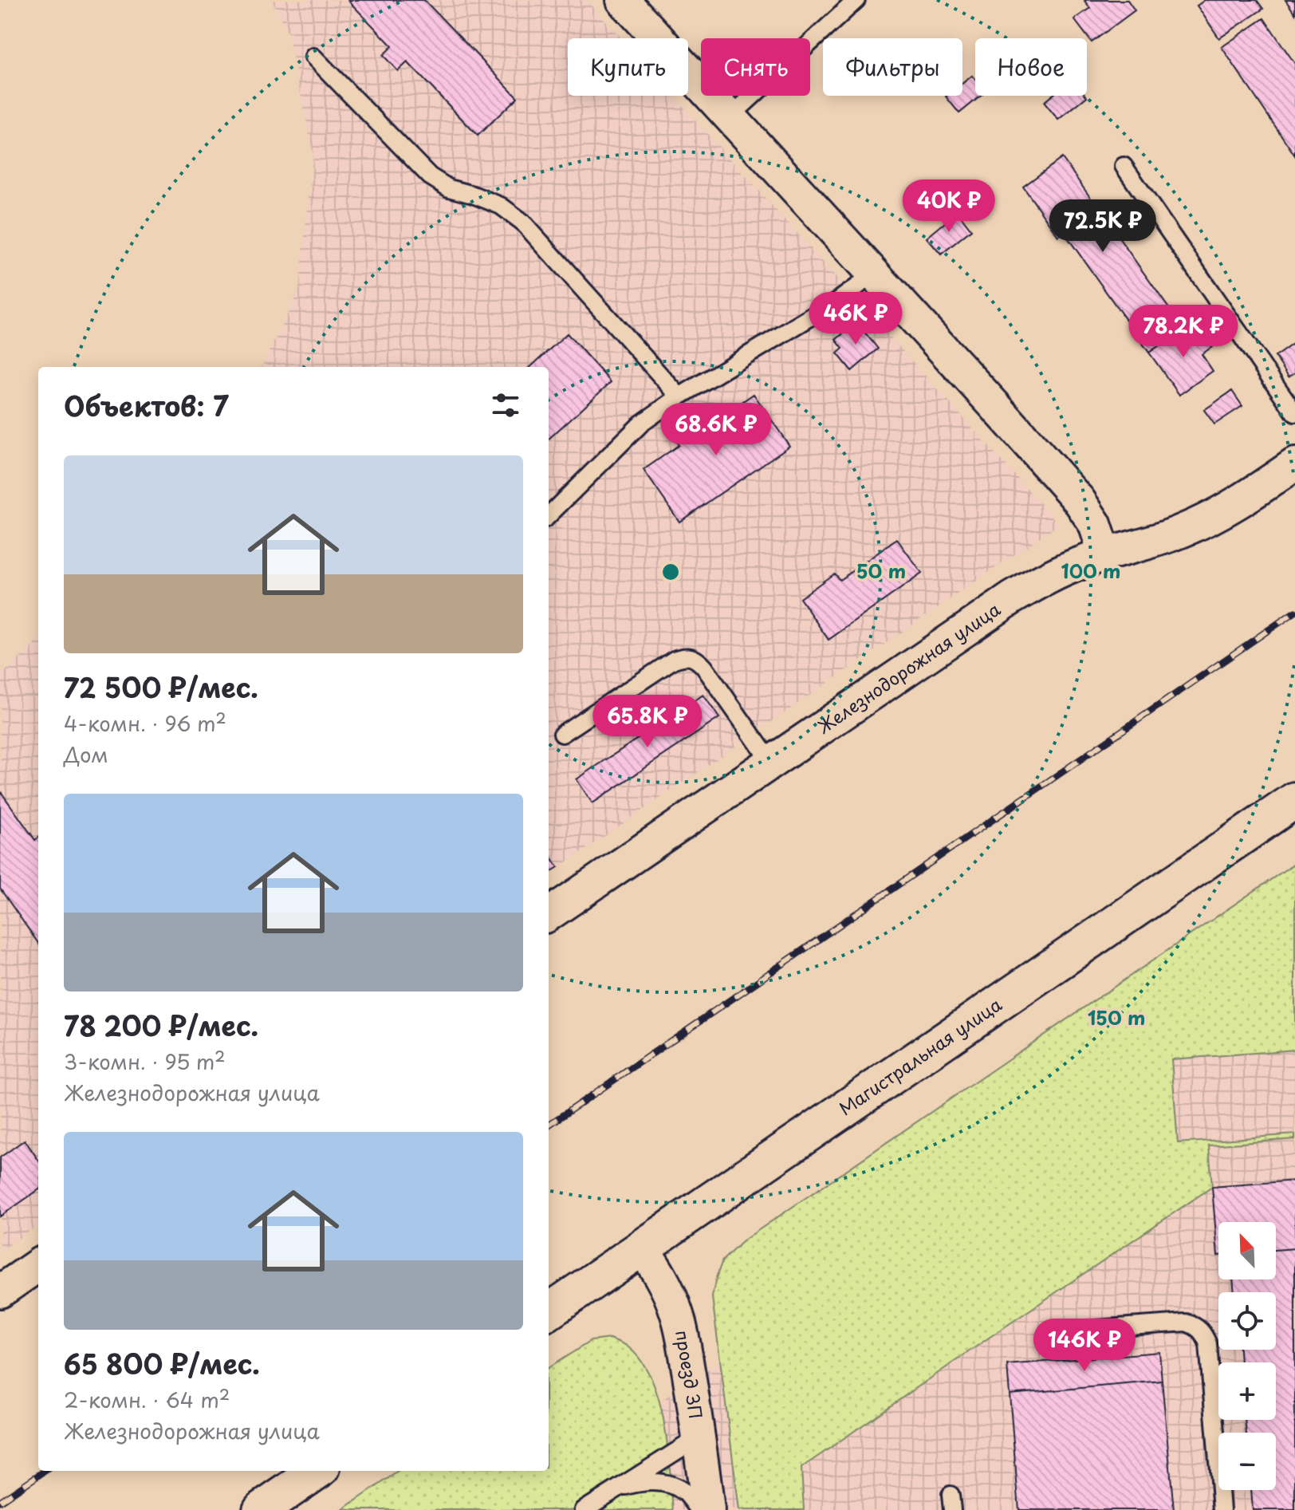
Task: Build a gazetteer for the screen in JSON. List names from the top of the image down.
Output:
{
  "streets": {
    "main road": ["Магистральная улица"],
    "street": ["Железнодорожная улица", "проезд 3П"]
  },
  "crossings": [
    ["Магистральная улица", "проезд 3П"]
  ],
  "north": "top left",
  "page": {
    "chip": [
      "Купить",
      "Снять",
      "Фильтры",
      "Новое"
    ],
    "price": [
      "40K ₽",
      "72.5K ₽",
      "46K ₽",
      "78.2K ₽",
      "68.6K ₽",
      "65.8K ₽",
      "146K ₽"
    ],
    "heading": "Объектов: 7",
    "list": [
      {
        "name": "72 500 ₽/мес.",
        "note": "4-комн. · 96 m² · Дом"
      },
      {
        "name": "78 200 ₽/мес.",
        "note": "3-комн. · 95 m² · Железнодорожная улица"
      },
      {
        "name": "65 800 ₽/мес.",
        "note": "2-комн. · 64 m² · Железнодорожная улица"
      }
    ],
    "map_buttons": ["+", "−"]
  },
  "rings": ["50 m", "100 m", "150 m"]
}
